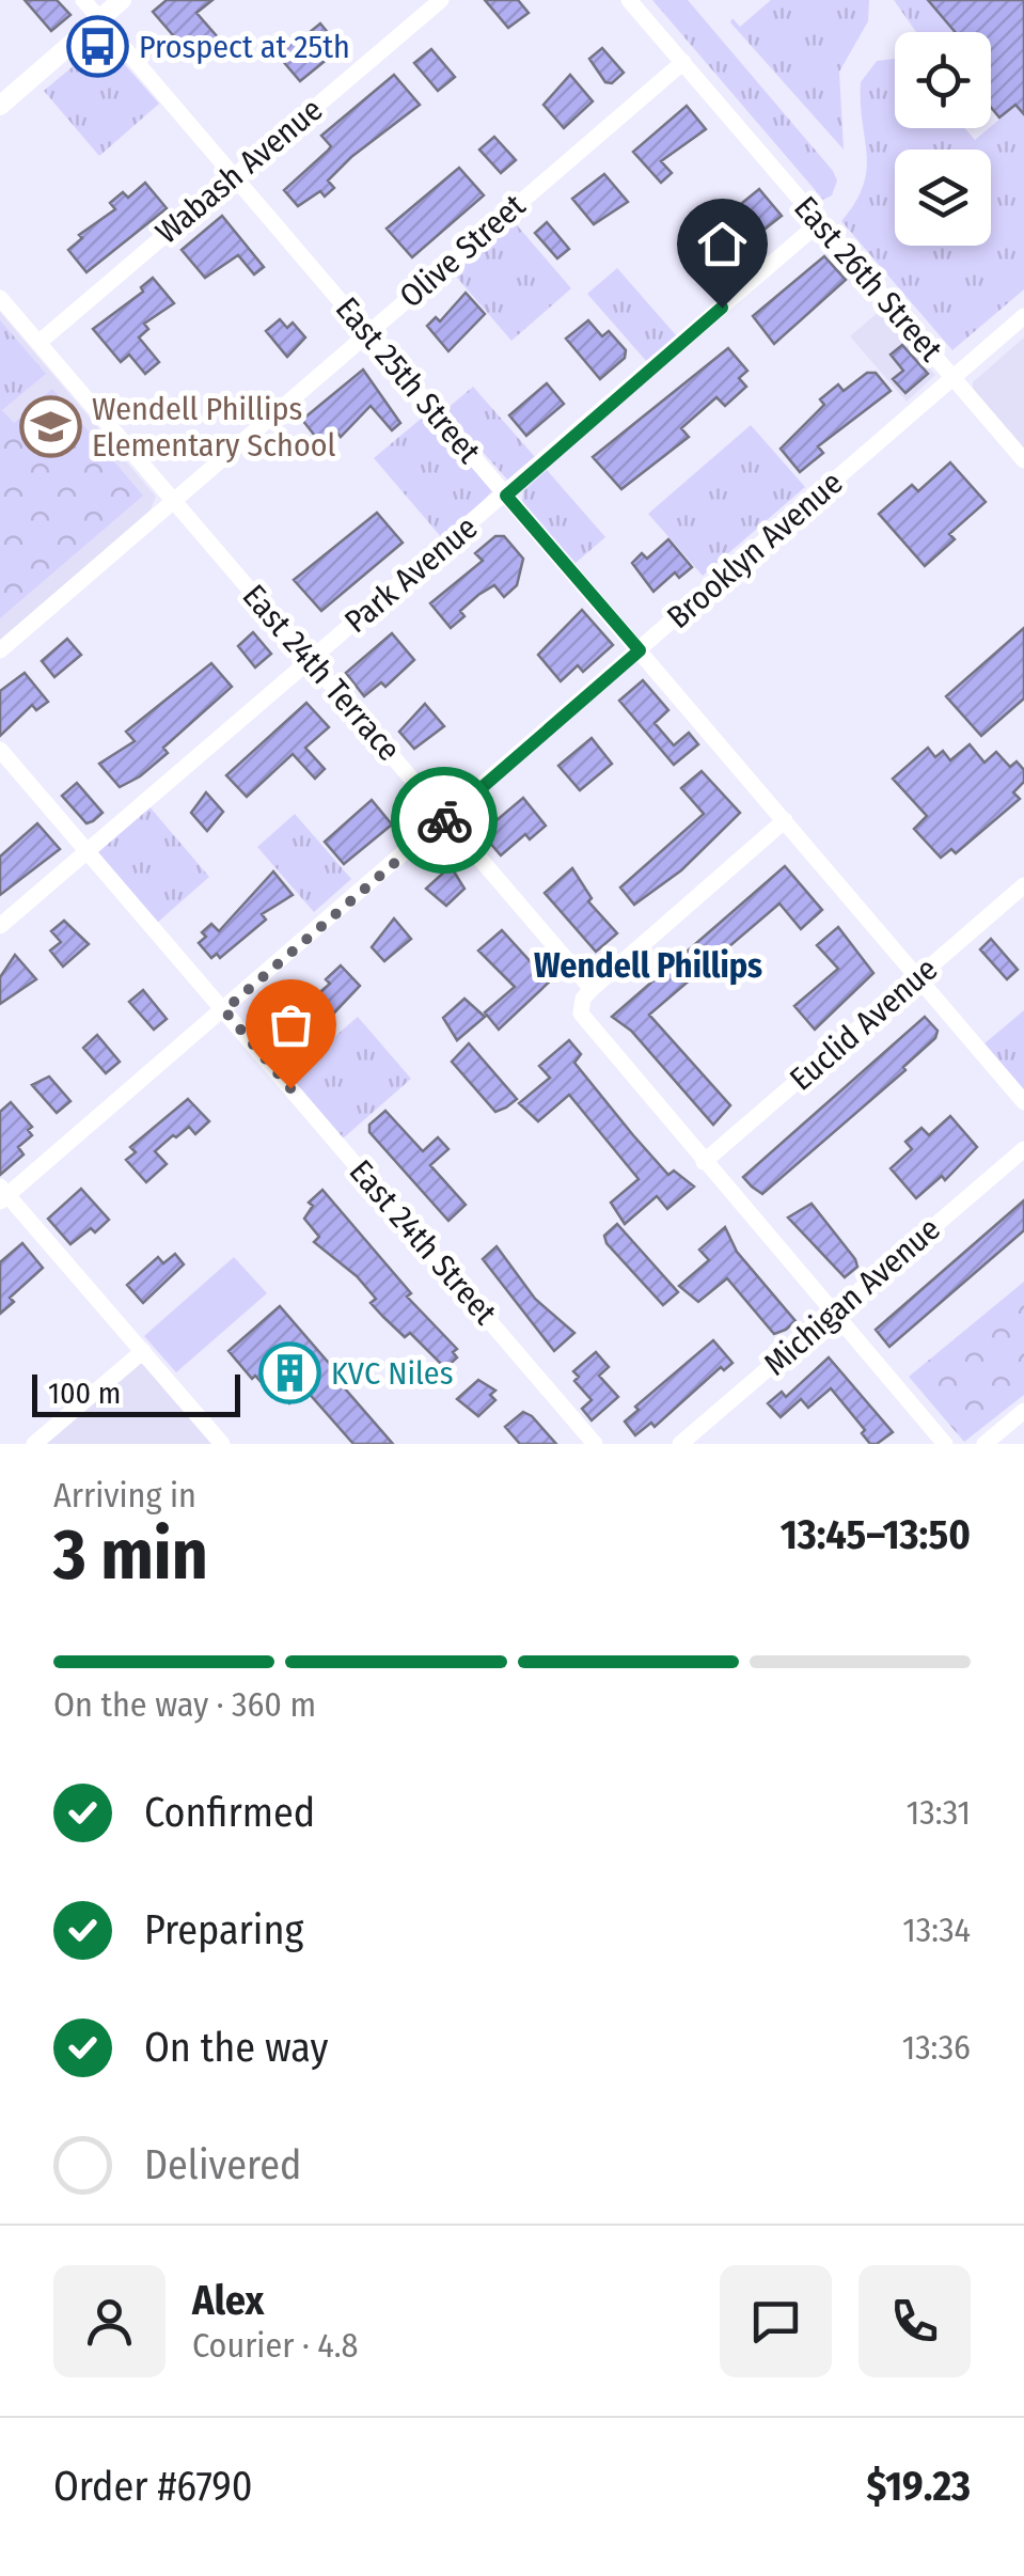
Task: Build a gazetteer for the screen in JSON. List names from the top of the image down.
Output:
{
  "streets": {
    "street": [
      "Wabash Avenue",
      "Olive Street",
      "East 26th Street",
      "East 25th Street",
      "Brooklyn Avenue",
      "Park Avenue",
      "East 24th Terrace",
      "Euclid Avenue",
      "East 24th Street",
      "Michigan Avenue"
    ]
  },
  "crossings": [
    ["Wabash Avenue", "East 25th Street"],
    ["Wabash Avenue", "East 24th Terrace"],
    ["Olive Street", "East 26th Street"],
    ["Olive Street", "East 25th Street"],
    ["Olive Street", "East 24th Terrace"],
    ["East 26th Street", "Brooklyn Avenue"],
    ["East 26th Street", "Park Avenue"],
    ["East 25th Street", "Brooklyn Avenue"],
    ["East 25th Street", "Park Avenue"],
    ["East 25th Street", "Euclid Avenue"],
    ["Brooklyn Avenue", "East 24th Terrace"],
    ["Brooklyn Avenue", "East 24th Street"],
    ["Park Avenue", "East 24th Terrace"],
    ["Park Avenue", "East 24th Street"]
  ],
  "districts": ["Wendell Phillips"],
  "places": {
    "bus stop": ["Prospect at 25th"],
    "school or university": ["Wendell Phillips Elementary School"],
    "building": ["KVC Niles"]
  },
  "scale_bar": "100 m",
  "page": {
    "scale": "100 m",
    "heading": ["3 min", "Arriving in", "13:45–13:50"],
    "panel": [
      "Alex",
      "Courier · 4.8",
      "Order #6790",
      "$19.23"
    ],
    "bar": "On the way · 360 m",
    "list": [
      ["Confirmed", "13:31"],
      ["Preparing", "13:34"],
      ["On the way", "13:36"],
      "Delivered"
    ]
  }
}
